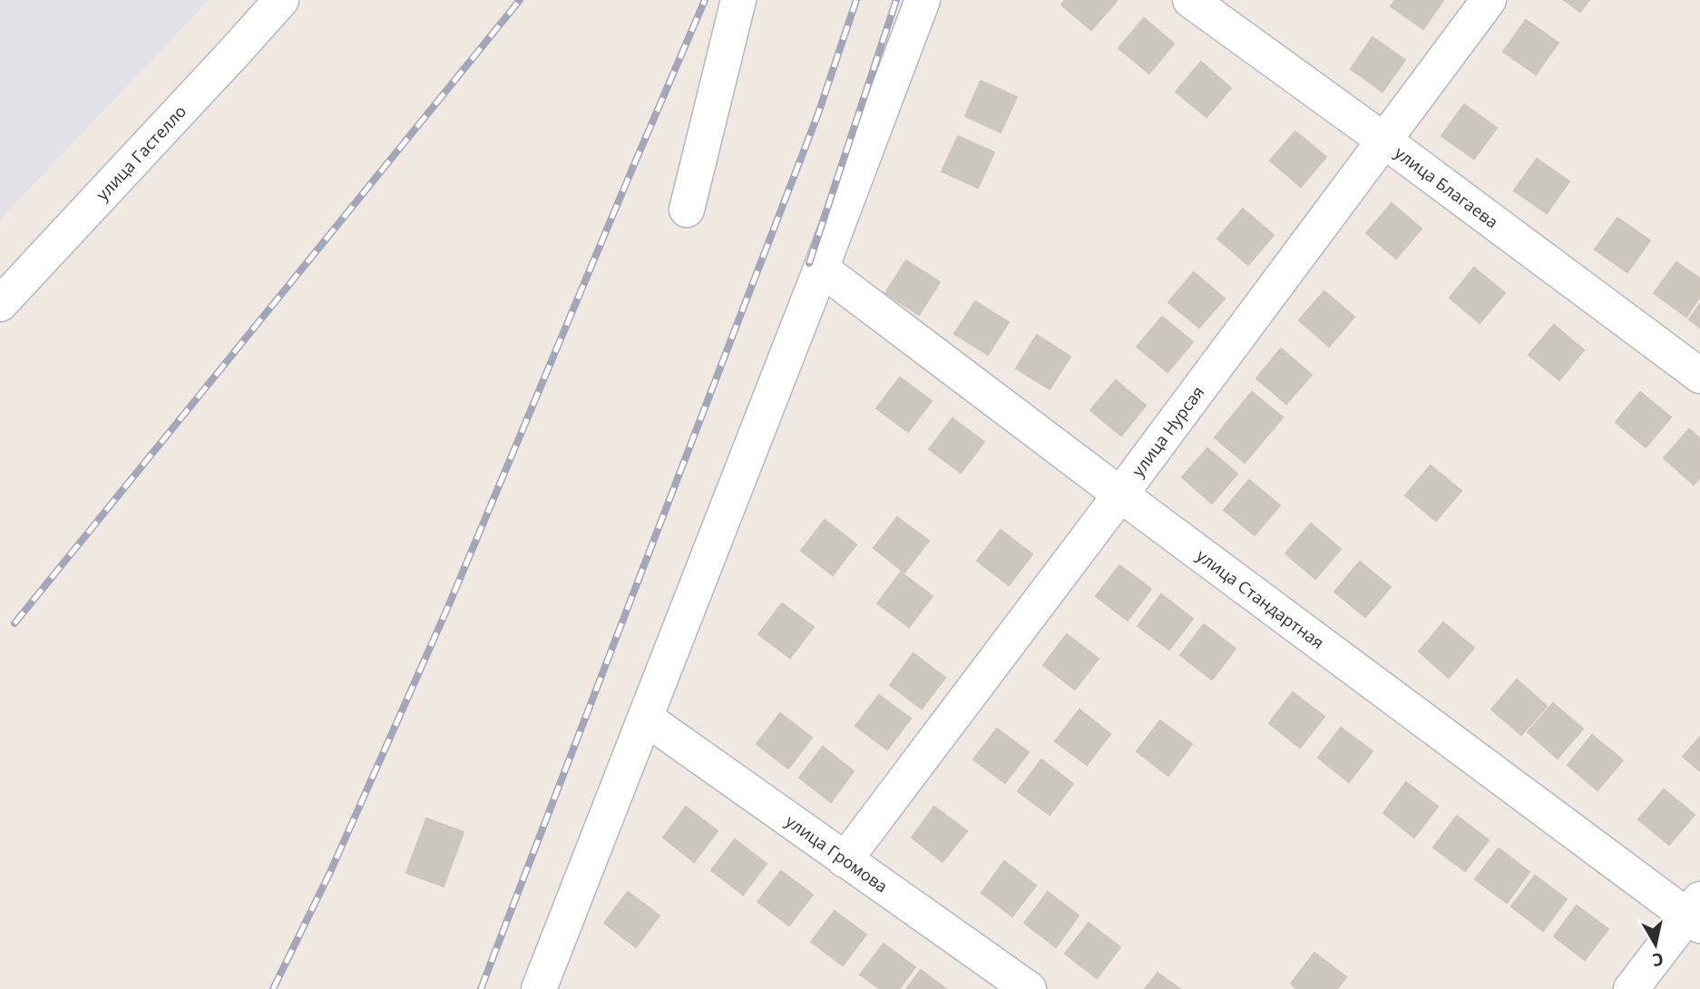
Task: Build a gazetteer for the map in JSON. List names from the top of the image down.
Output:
{
  "streets": {
    "street": [
      "улица Гастелло",
      "улица Благаева",
      "улица Нурсая",
      "улица Стандартная",
      "улица Громова"
    ]
  },
  "crossings": [
    ["улица Благаева", "улица Нурсая"],
    ["улица Нурсая", "улица Стандартная"],
    ["улица Нурсая", "улица Громова"]
  ],
  "north": "bottom"
}
